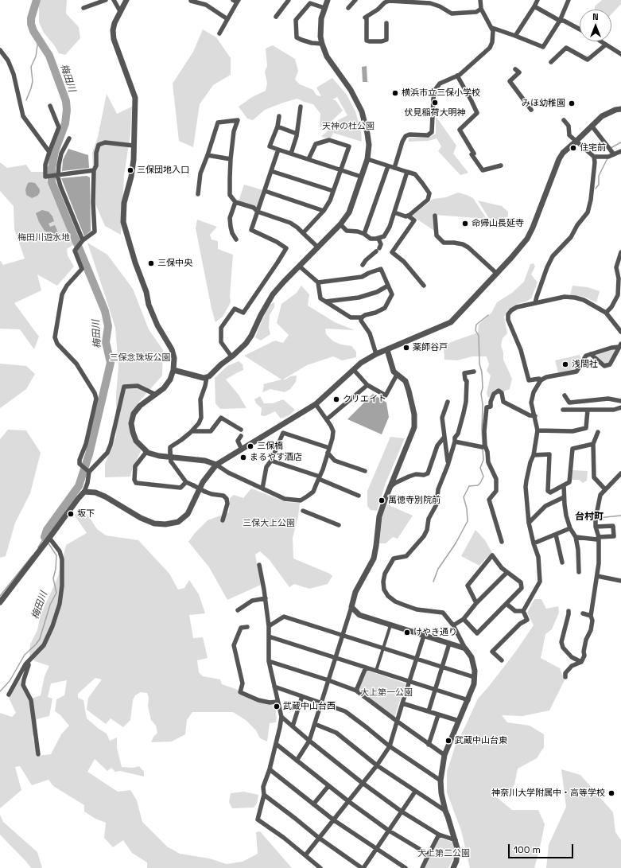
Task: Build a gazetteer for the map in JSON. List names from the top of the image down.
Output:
{
  "districts": ["台村町"],
  "water": ["梅田川"],
  "parks": [
    "天神の杜公園",
    "梅田川遊水地",
    "三保念珠坂公園",
    "三保大上公園",
    "大上第一公園",
    "大上第二公園"
  ],
  "places": [
    "横浜市立三保小学校",
    "伏見稲荷大明神",
    "みほ幼稚園",
    "住宅前",
    "三保団地入口",
    "命帰山長延寺",
    "三保中央",
    "薬師谷戸",
    "浅間社",
    "クリエイト",
    "三保橋",
    "まるやす酒店",
    "萬徳寺別院前",
    "坂下",
    "けやき通り",
    "武蔵中山台西",
    "武蔵中山台東",
    "神奈川大学附属中・高等学校"
  ],
  "scale_bar": "100 m",
  "north": "top"
}
